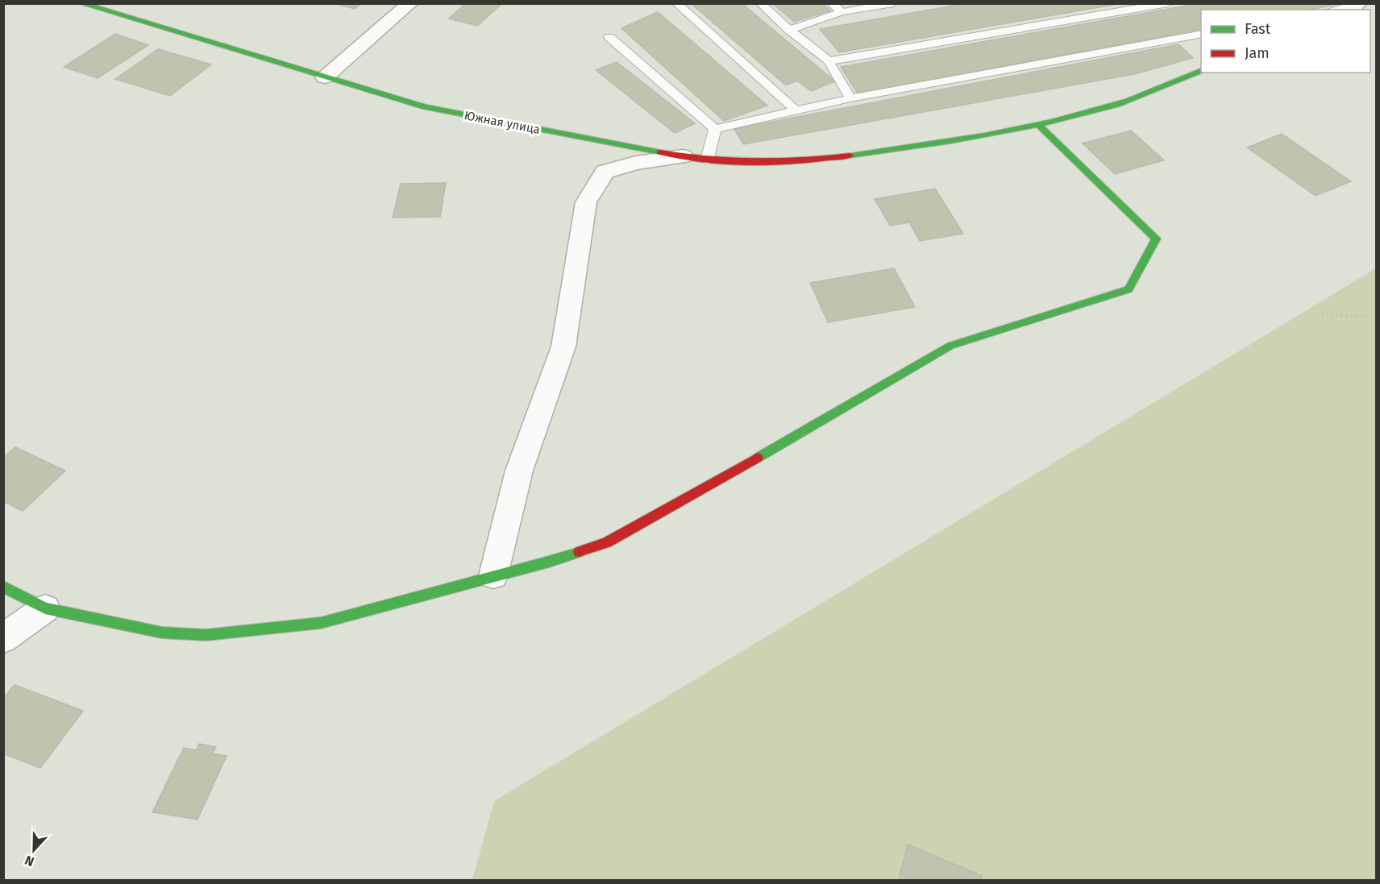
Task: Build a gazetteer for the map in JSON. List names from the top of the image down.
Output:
{
  "streets": {
    "street": ["Южная улица"]
  },
  "legend": ["Fast", "Jam"],
  "north": "bottom"
}
